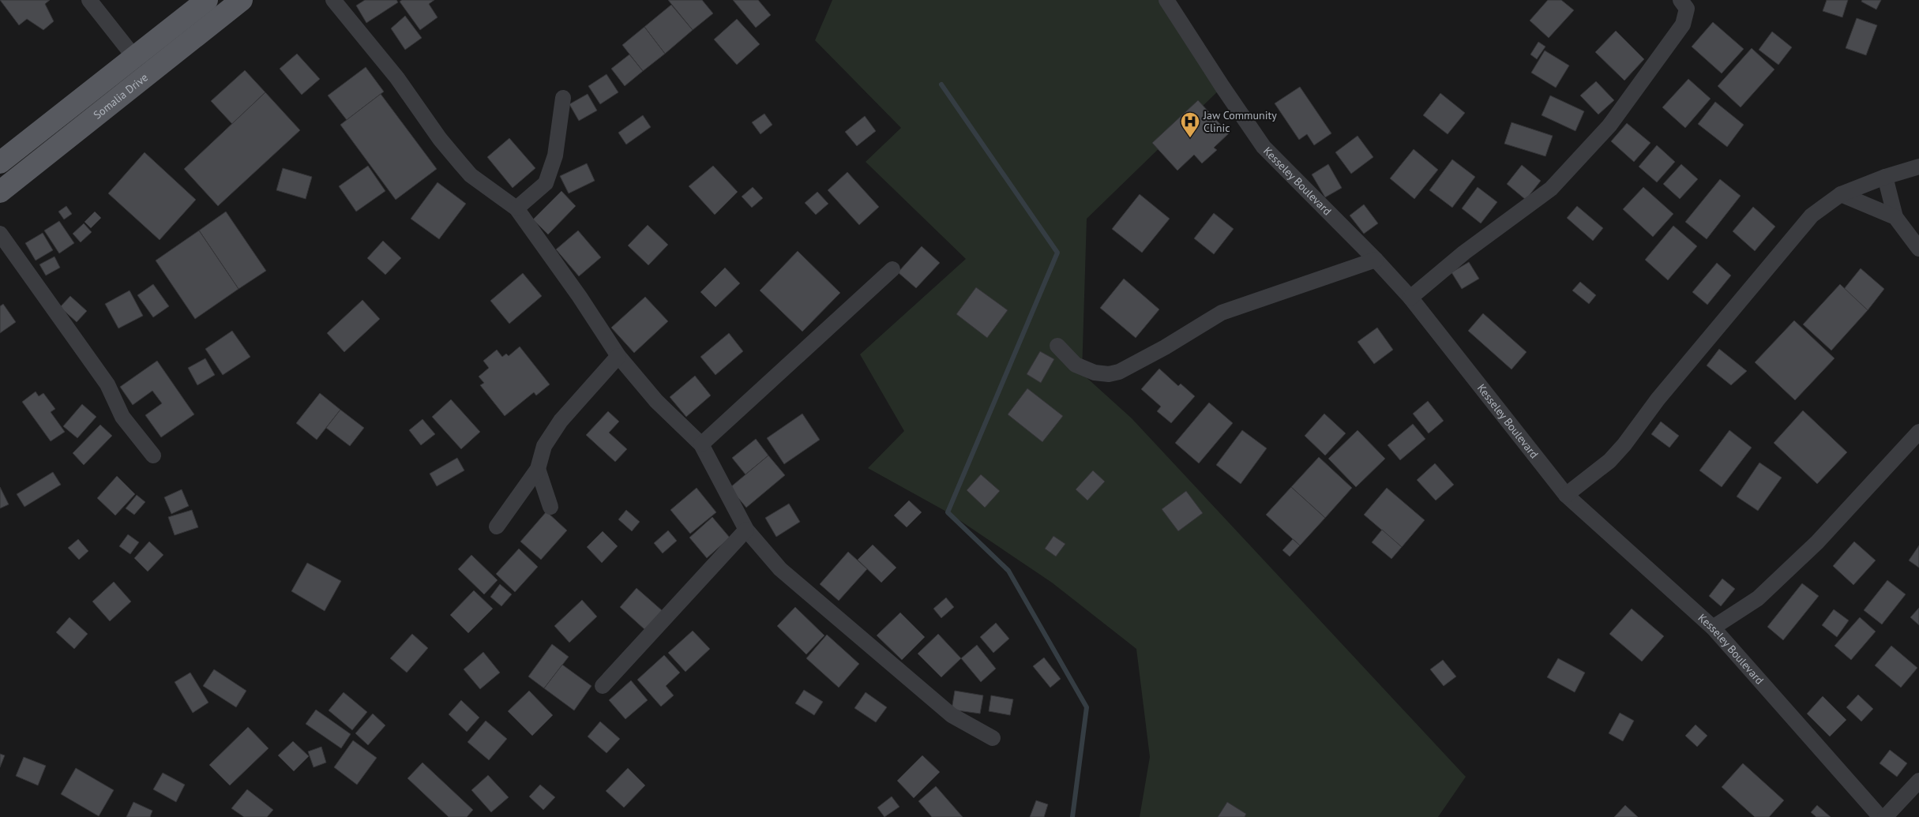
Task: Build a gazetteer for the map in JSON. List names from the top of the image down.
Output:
{
  "streets": {
    "main road": ["Somalia Drive"],
    "street": ["Kesseley Boulevard"]
  },
  "places": {
    "hospital": ["Jaw Community Clinic"]
  }
}
